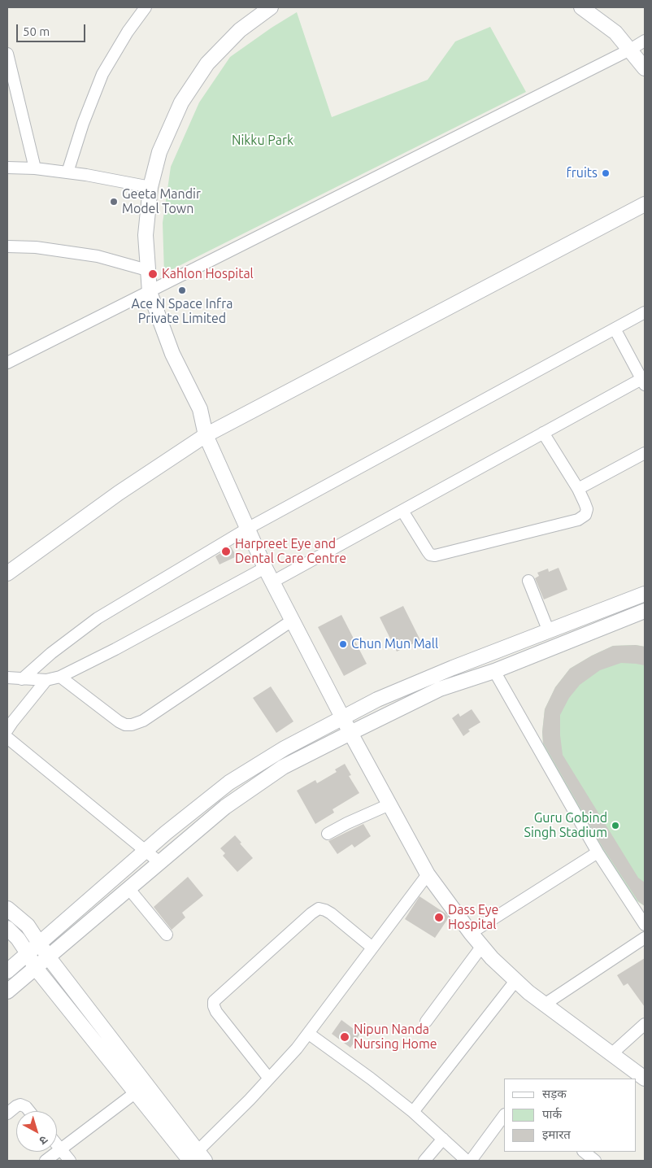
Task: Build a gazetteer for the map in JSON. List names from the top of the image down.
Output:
{
  "parks": ["Nikku Park"],
  "places": [
    "fruits",
    "Geeta Mandir Model Town",
    "Kahlon Hospital",
    "Ace N Space Infra Private Limited",
    "Harpreet Eye and Dental Care Centre",
    "Chun Mun Mall",
    "Guru Gobind Singh Stadium",
    "Dass Eye Hospital",
    "Nipun Nanda Nursing Home"
  ],
  "legend": ["सड़क", "पार्क", "इमारत"],
  "scale_bar": "50 m",
  "north": "bottom right"
}
